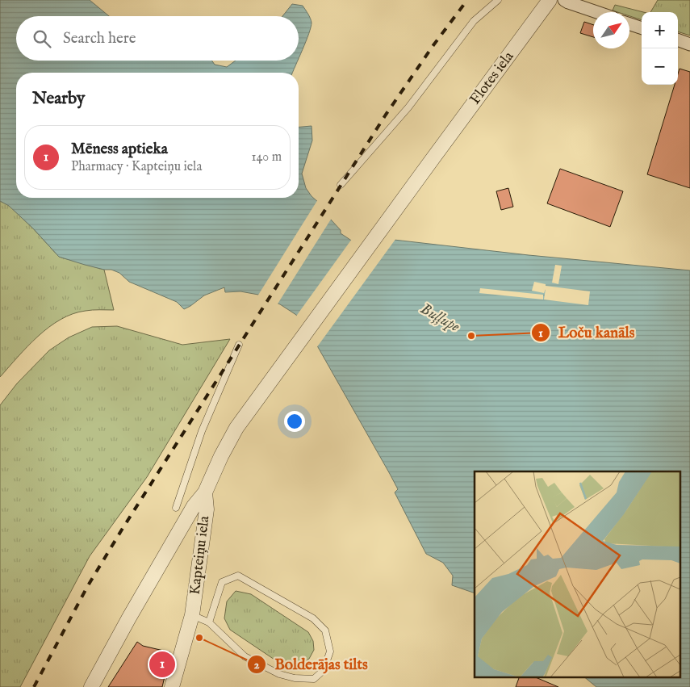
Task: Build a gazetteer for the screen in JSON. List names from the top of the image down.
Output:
{
  "streets": {
    "street": ["Flotes iela", "Kapteiņu iela"]
  },
  "crossings": [
    ["Flotes iela", "Kapteiņu iela"]
  ],
  "water": ["Buļļupe"],
  "places": ["Loču kanāls", "Bolderājas tilts"],
  "north": "top right",
  "page": {
    "map_buttons": ["+", "−"],
    "search": "Search here",
    "heading": "Nearby",
    "list": [
      {
        "mark": "1",
        "name": "Mēness aptieka",
        "note": "Pharmacy · Kapteiņu iela",
        "value": "140 m"
      }
    ],
    "pins": "1"
  }
}
